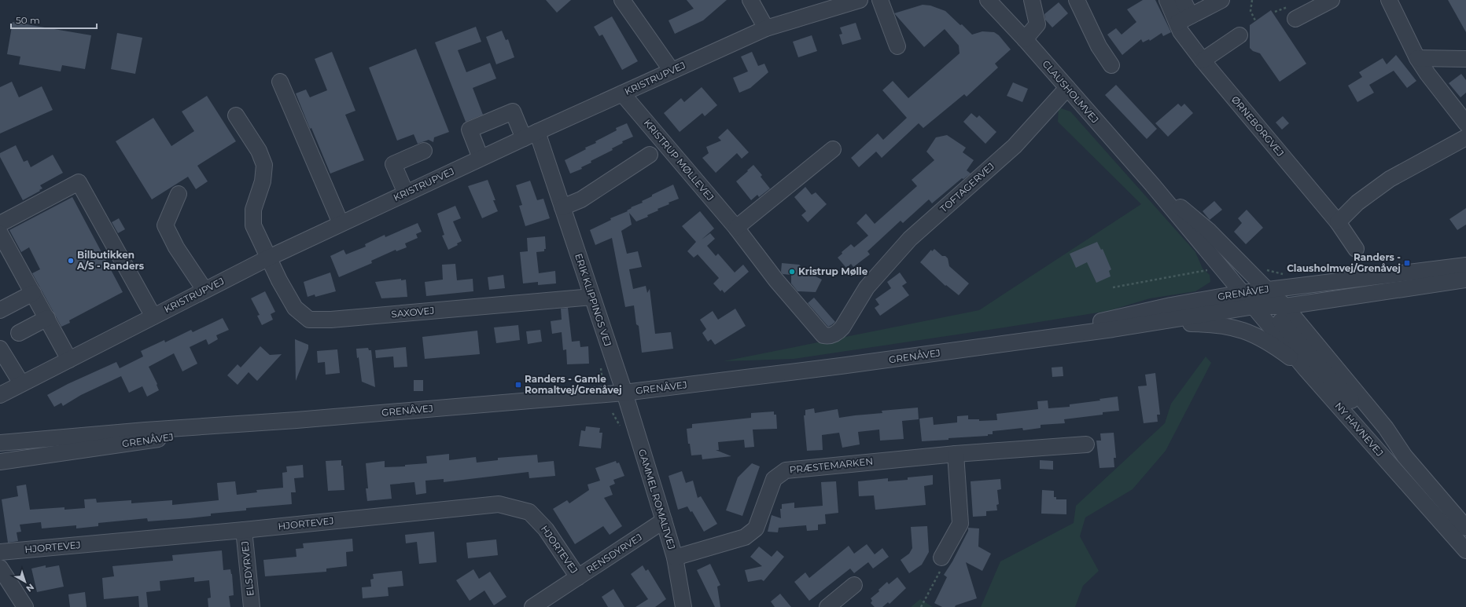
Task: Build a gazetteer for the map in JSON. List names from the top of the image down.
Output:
{
  "streets": {
    "street": [
      "KRISTRUPVEJ",
      "CLAUSHOLMVEJ",
      "ØRNEBORGVEJ",
      "KRISTRUP MØLLEVEJ",
      "TOFTAGERVEJ",
      "GRENÅVEJ",
      "ERIK KLIPPINGS VEJ",
      "SAXOVEJ",
      "NY HAVNEVEJ",
      "PRÆSTEMARKEN",
      "GAMMEL ROMALTVEJ",
      "HJORTEVEJ",
      "RENSDYRVEJ",
      "ELSDYRVEJ"
    ]
  },
  "crossings": [
    ["KRISTRUPVEJ", "KRISTRUP MØLLEVEJ"],
    ["KRISTRUPVEJ", "ERIK KLIPPINGS VEJ"],
    ["KRISTRUPVEJ", "SAXOVEJ"],
    ["CLAUSHOLMVEJ", "TOFTAGERVEJ"],
    ["CLAUSHOLMVEJ", "GRENÅVEJ"],
    ["CLAUSHOLMVEJ", "NY HAVNEVEJ"],
    ["KRISTRUP MØLLEVEJ", "TOFTAGERVEJ"],
    ["GRENÅVEJ", "ERIK KLIPPINGS VEJ"],
    ["GRENÅVEJ", "NY HAVNEVEJ"],
    ["GRENÅVEJ", "GAMMEL ROMALTVEJ"],
    ["ERIK KLIPPINGS VEJ", "SAXOVEJ"],
    ["ERIK KLIPPINGS VEJ", "GAMMEL ROMALTVEJ"],
    ["PRÆSTEMARKEN", "GAMMEL ROMALTVEJ"],
    ["GAMMEL ROMALTVEJ", "RENSDYRVEJ"],
    ["HJORTEVEJ", "RENSDYRVEJ"],
    ["HJORTEVEJ", "ELSDYRVEJ"]
  ],
  "places": {
    "other": ["Bilbutikken A/S - Randers", "Kristrup Mølle"],
    "transit": ["Randers - Clausholmvej/Grenåvej", "Randers - Gamle Romaltvej/Grenåvej"]
  },
  "scale_bar": "50 m",
  "north": "bottom right"
}
